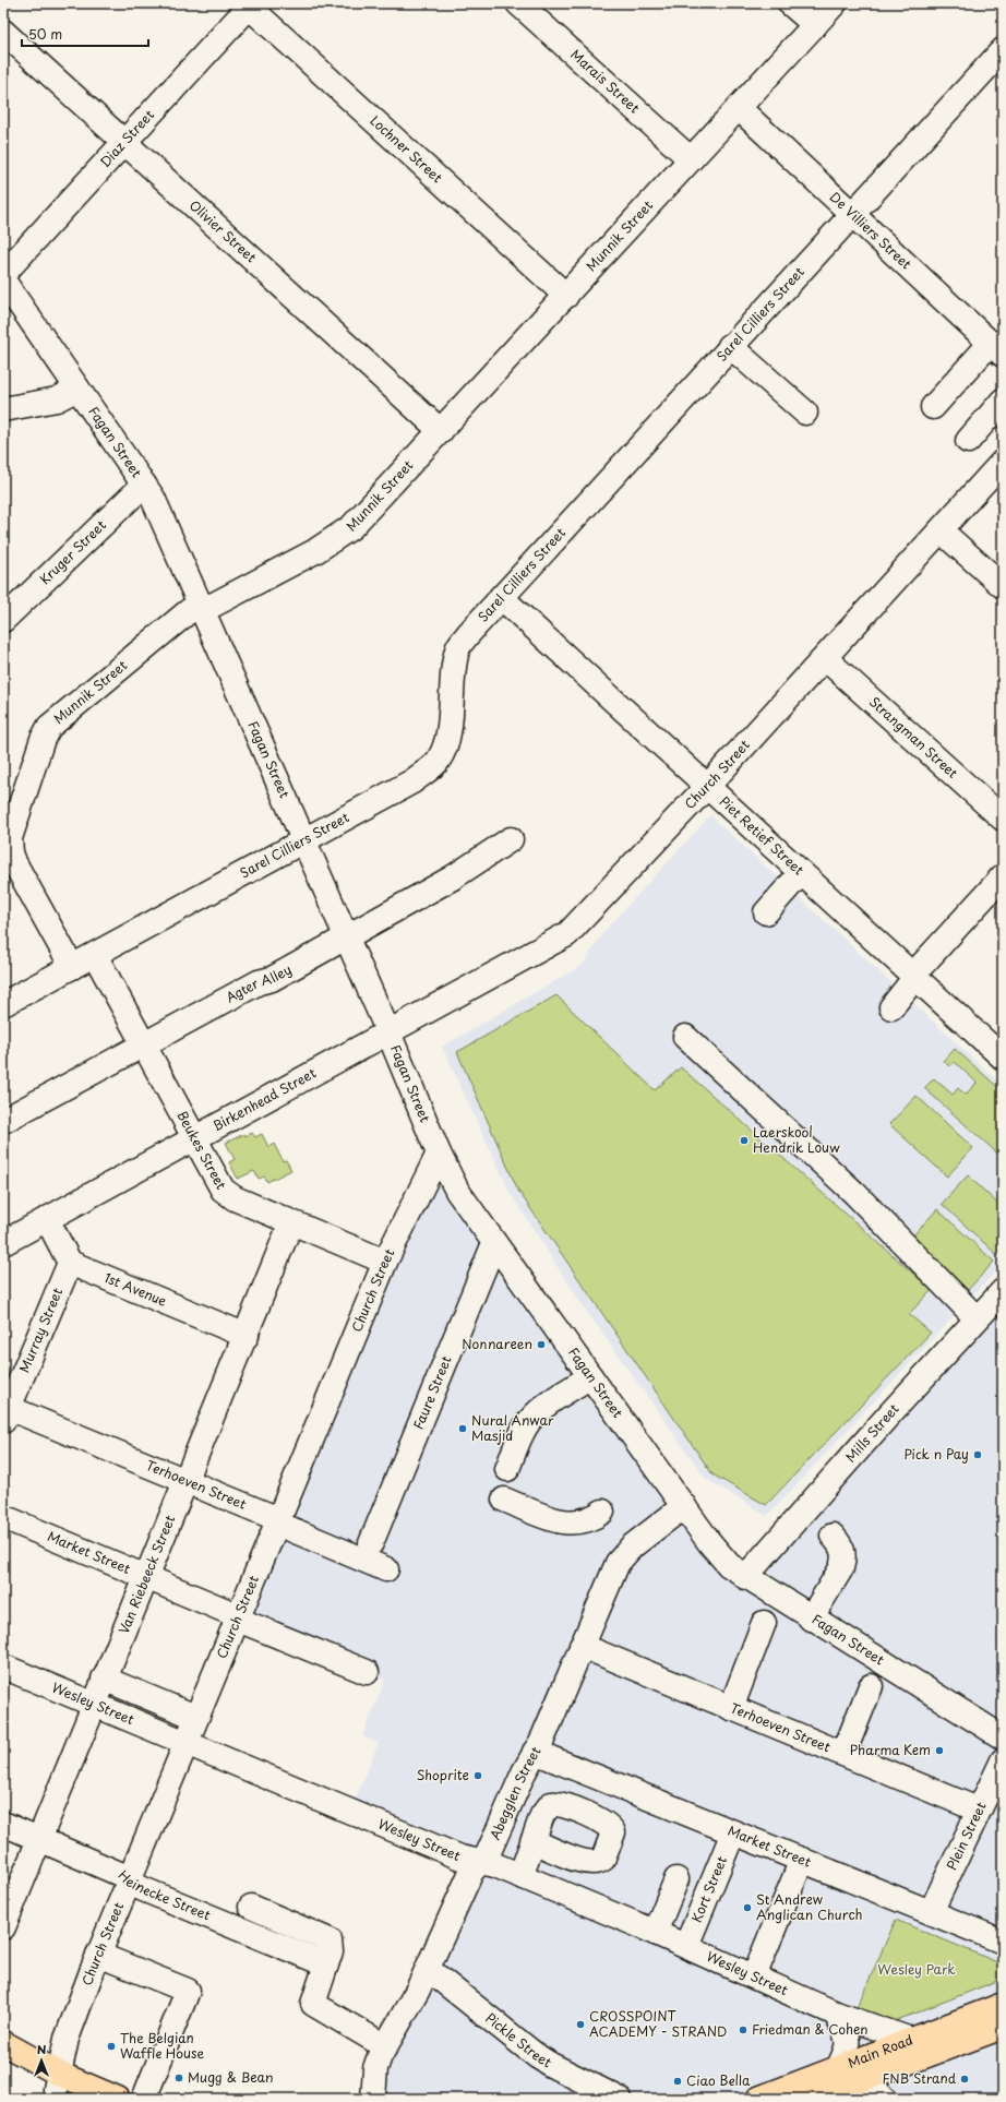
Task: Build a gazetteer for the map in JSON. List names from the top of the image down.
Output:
{
  "streets": {
    "main road": ["Main Road"],
    "street": [
      "Marais Street",
      "Diaz Street",
      "Lochner Street",
      "Olivier Street",
      "De Villiers Street",
      "Munnik Street",
      "Sarel Cilliers Street",
      "Fagan Street",
      "Kruger Street",
      "Strangman Street",
      "Church Street",
      "Piet Retief Street",
      "Agter Alley",
      "Birkenhead Street",
      "Beukes Street",
      "1st Avenue",
      "Murray Street",
      "Faure Street",
      "Mills Street",
      "Terhoeven Street",
      "Market Street",
      "Van Riebeeck Street",
      "Wesley Street",
      "Abegglen Street",
      "Plein Street",
      "Kort Street",
      "Heinecke Street",
      "Pickle Street"
    ]
  },
  "crossings": [
    ["Marais Street", "Munnik Street"],
    ["Diaz Street", "Lochner Street"],
    ["Diaz Street", "Olivier Street"],
    ["Lochner Street", "Munnik Street"],
    ["Olivier Street", "Munnik Street"],
    ["De Villiers Street", "Munnik Street"],
    ["De Villiers Street", "Sarel Cilliers Street"],
    ["Munnik Street", "Sarel Cilliers Street"],
    ["Munnik Street", "Fagan Street"],
    ["Sarel Cilliers Street", "Fagan Street"],
    ["Sarel Cilliers Street", "Piet Retief Street"],
    ["Sarel Cilliers Street", "Beukes Street"],
    ["Fagan Street", "Kruger Street"],
    ["Fagan Street", "Church Street"],
    ["Fagan Street", "Agter Alley"],
    ["Fagan Street", "Birkenhead Street"],
    ["Fagan Street", "Faure Street"],
    ["Fagan Street", "Mills Street"],
    ["Fagan Street", "Abegglen Street"],
    ["Strangman Street", "Church Street"],
    ["Church Street", "Piet Retief Street"],
    ["Church Street", "Birkenhead Street"],
    ["Church Street", "Beukes Street"],
    ["Church Street", "Terhoeven Street"],
    ["Church Street", "Market Street"],
    ["Church Street", "Wesley Street"],
    ["Church Street", "Heinecke Street"],
    ["Agter Alley", "Beukes Street"],
    ["Birkenhead Street", "Beukes Street"],
    ["Beukes Street", "Van Riebeeck Street"],
    ["1st Avenue", "Murray Street"],
    ["1st Avenue", "Van Riebeeck Street"],
    ["Murray Street", "Terhoeven Street"],
    ["Terhoeven Street", "Van Riebeeck Street"],
    ["Terhoeven Street", "Abegglen Street"],
    ["Terhoeven Street", "Plein Street"],
    ["Market Street", "Van Riebeeck Street"],
    ["Market Street", "Abegglen Street"],
    ["Market Street", "Plein Street"],
    ["Market Street", "Kort Street"],
    ["Van Riebeeck Street", "Wesley Street"],
    ["Van Riebeeck Street", "Heinecke Street"],
    ["Wesley Street", "Abegglen Street"],
    ["Wesley Street", "Kort Street"],
    ["Wesley Street", "Main Road"],
    ["Abegglen Street", "Pickle Street"]
  ],
  "parks": ["Wesley Park"],
  "places": [
    "Laerskool Hendrik Louw",
    "Nonnareen",
    "Nural Anwar Masjid",
    "Pick n Pay",
    "Pharma Kem",
    "Shoprite",
    "St Andrew Anglican Church",
    "CROSSPOINT ACADEMY - STRAND",
    "Friedman & Cohen",
    "The Belgian Waffle House",
    "Mugg & Bean",
    "FNB Strand",
    "Ciao Bella"
  ],
  "scale_bar": "50 m",
  "north": "top"
}
